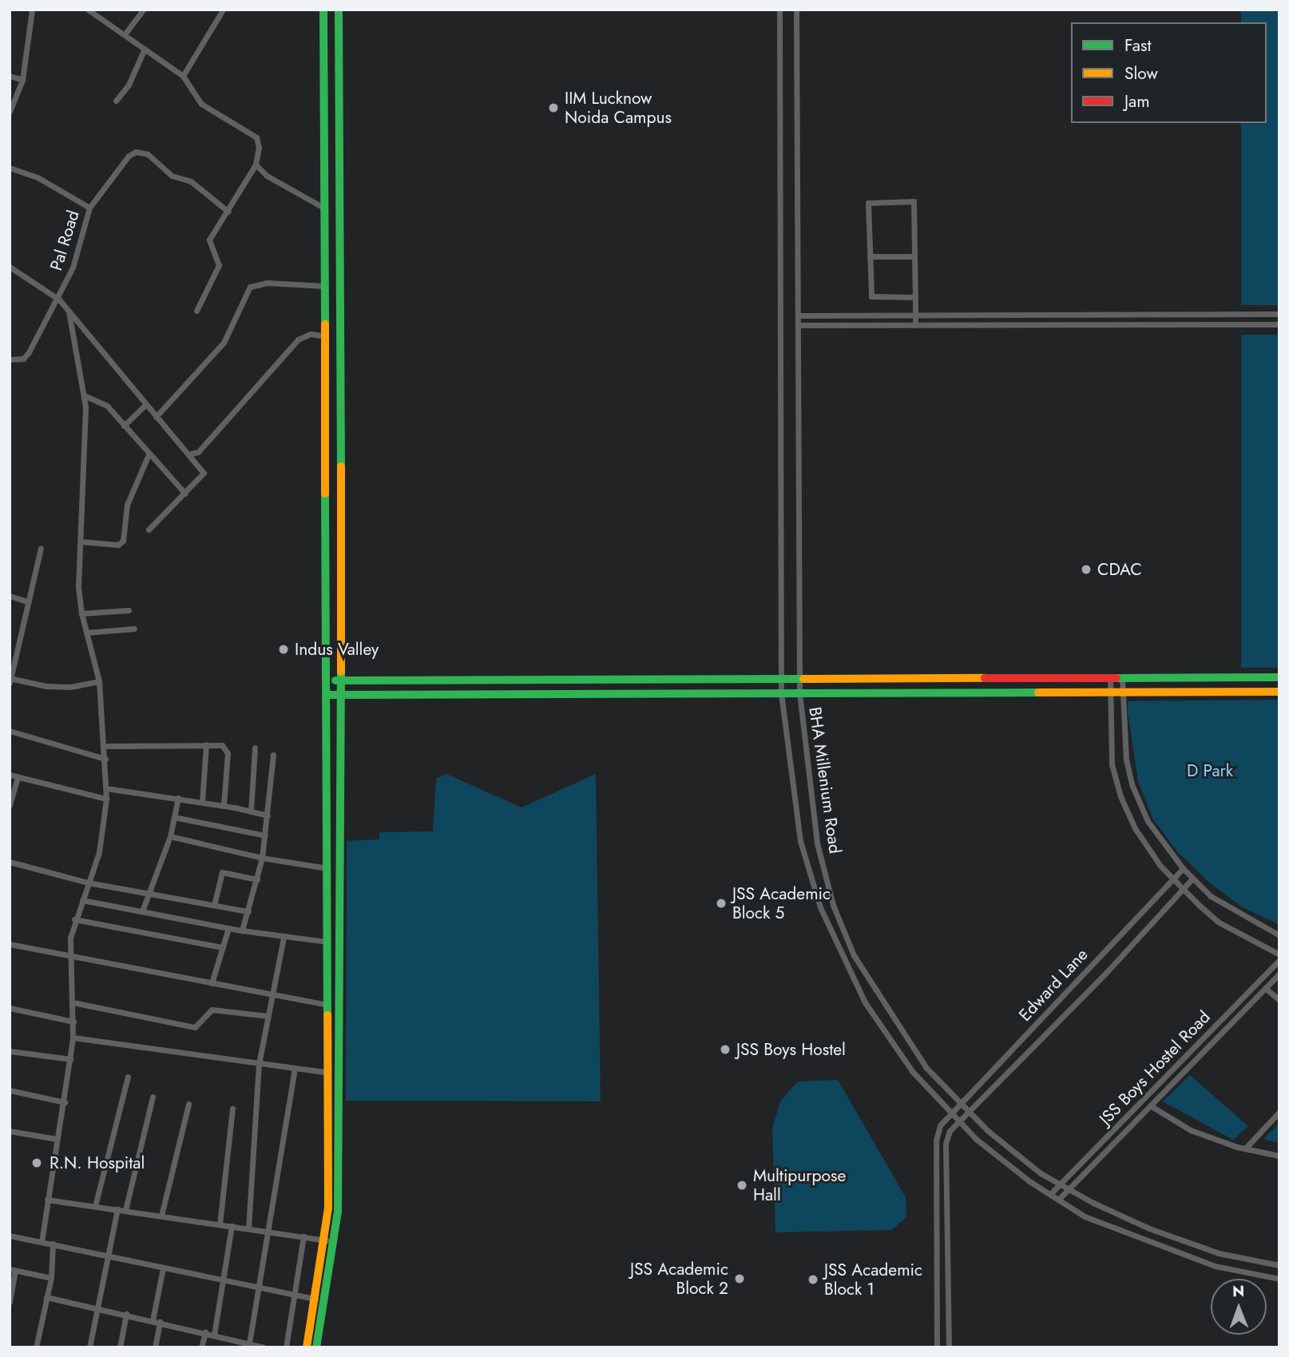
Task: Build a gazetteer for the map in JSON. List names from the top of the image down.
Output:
{
  "streets": {
    "street": [
      "Pal Road",
      "BHA Millenium Road",
      "Edward Lane",
      "JSS Boys Hostel Road"
    ]
  },
  "crossings": [
    ["BHA Millenium Road", "Edward Lane"],
    ["BHA Millenium Road", "JSS Boys Hostel Road"]
  ],
  "parks": ["D Park"],
  "places": [
    "IIM Lucknow Noida Campus",
    "CDAC",
    "Indus Valley",
    "JSS Academic Block 5",
    "JSS Boys Hostel",
    "R.N. Hospital",
    "Multipurpose Hall",
    "JSS Academic Block 2",
    "JSS Academic Block 1"
  ],
  "legend": ["Fast", "Slow", "Jam"],
  "north": "top"
}
